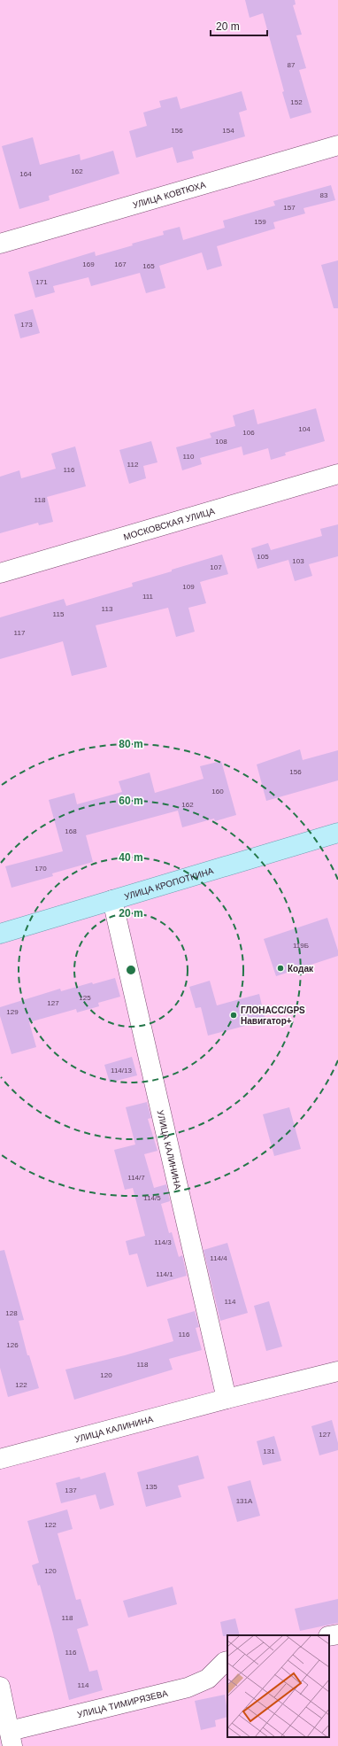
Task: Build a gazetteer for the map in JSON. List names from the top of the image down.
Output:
{
  "streets": {
    "main road": ["УЛИЦА КРОПОТКИНА"],
    "street": [
      "УЛИЦА КОВТЮХА",
      "МОСКОВСКАЯ УЛИЦА",
      "УЛИЦА КАЛИНИНА",
      "УЛИЦА ТИМИРЯЗЕВА"
    ]
  },
  "crossings": [
    ["УЛИЦА КРОПОТКИНА", "УЛИЦА КАЛИНИНА"]
  ],
  "places": ["Кодак", "ГЛОНАСС/GPS Навигатор+"],
  "house_numbers": [
    "87",
    "152",
    "156",
    "154",
    "162",
    "164",
    "83",
    "157",
    "159",
    "169",
    "167",
    "165",
    "171",
    "173",
    "104",
    "106",
    "108",
    "110",
    "112",
    "116",
    "118",
    "105",
    "103",
    "107",
    "109",
    "111",
    "113",
    "115",
    "117",
    "156",
    "160",
    "162",
    "168",
    "170",
    "119Б",
    "125",
    "127",
    "129",
    "114/13",
    "114/7",
    "114/5",
    "114/3",
    "114/4",
    "114/1",
    "114",
    "128",
    "116",
    "126",
    "118",
    "120",
    "122",
    "127",
    "131",
    "135",
    "137",
    "131А",
    "122",
    "120",
    "118",
    "116",
    "114"
  ],
  "scale_bar": "20 m",
  "rings": [
    "80 m",
    "60 m",
    "40 m",
    "20 m"
  ]
}
